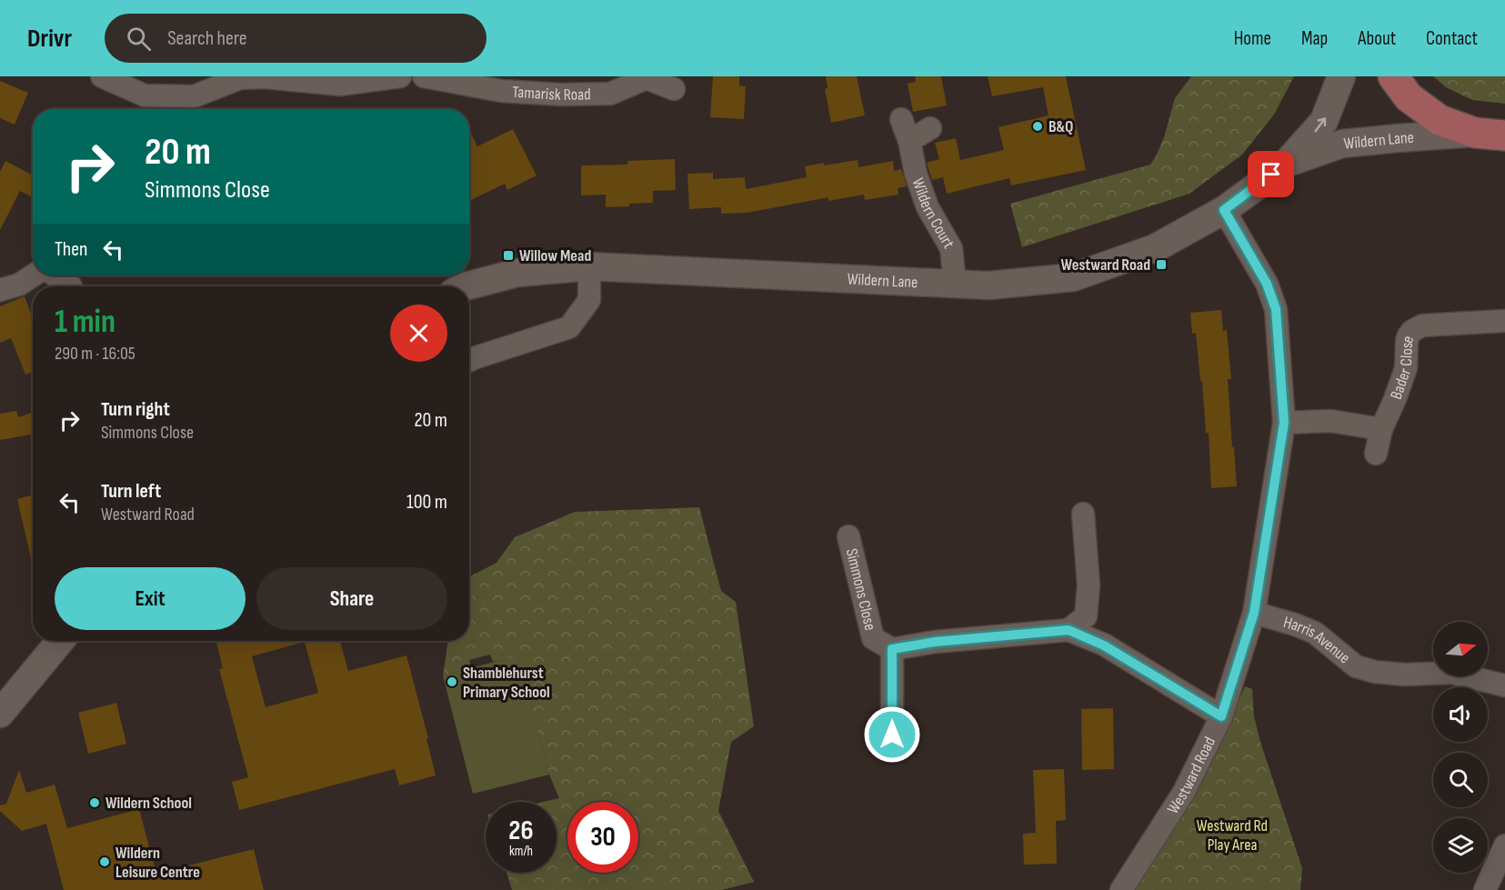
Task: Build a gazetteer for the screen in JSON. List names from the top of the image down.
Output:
{
  "streets": {
    "street": [
      "Tamarisk Road",
      "Wildern Lane",
      "Wildern Court",
      "Bader Close",
      "Simmons Close",
      "Harris Avenue",
      "Westward Road"
    ]
  },
  "crossings": [
    ["Wildern Lane", "Wildern Court"],
    ["Wildern Lane", "Westward Road"],
    ["Harris Avenue", "Westward Road"]
  ],
  "parks": ["Westward Rd Play Area"],
  "places": {
    "other": [
      "B&Q",
      "Shamblehurst Primary School",
      "Wildern School",
      "Wildern Leisure Centre"
    ],
    "transit": ["Willow Mead", "Westward Road"]
  },
  "north": "right",
  "page": {
    "header": "Drivr",
    "search": "Search here",
    "nav": [
      "Home",
      "Map",
      "About",
      "Contact"
    ],
    "turn": ["20 m", "Simmons Close"],
    "then": "Then",
    "heading": ["1 min", "290 m · 16:05"],
    "list": [
      {
        "name": "Turn right",
        "note": "Simmons Close",
        "value": "20 m"
      },
      {
        "name": "Turn left",
        "note": "Westward Road",
        "value": "100 m"
      }
    ],
    "buttons": ["Exit", "Share"],
    "speed": "26 km/h",
    "limit": "30"
  }
}
